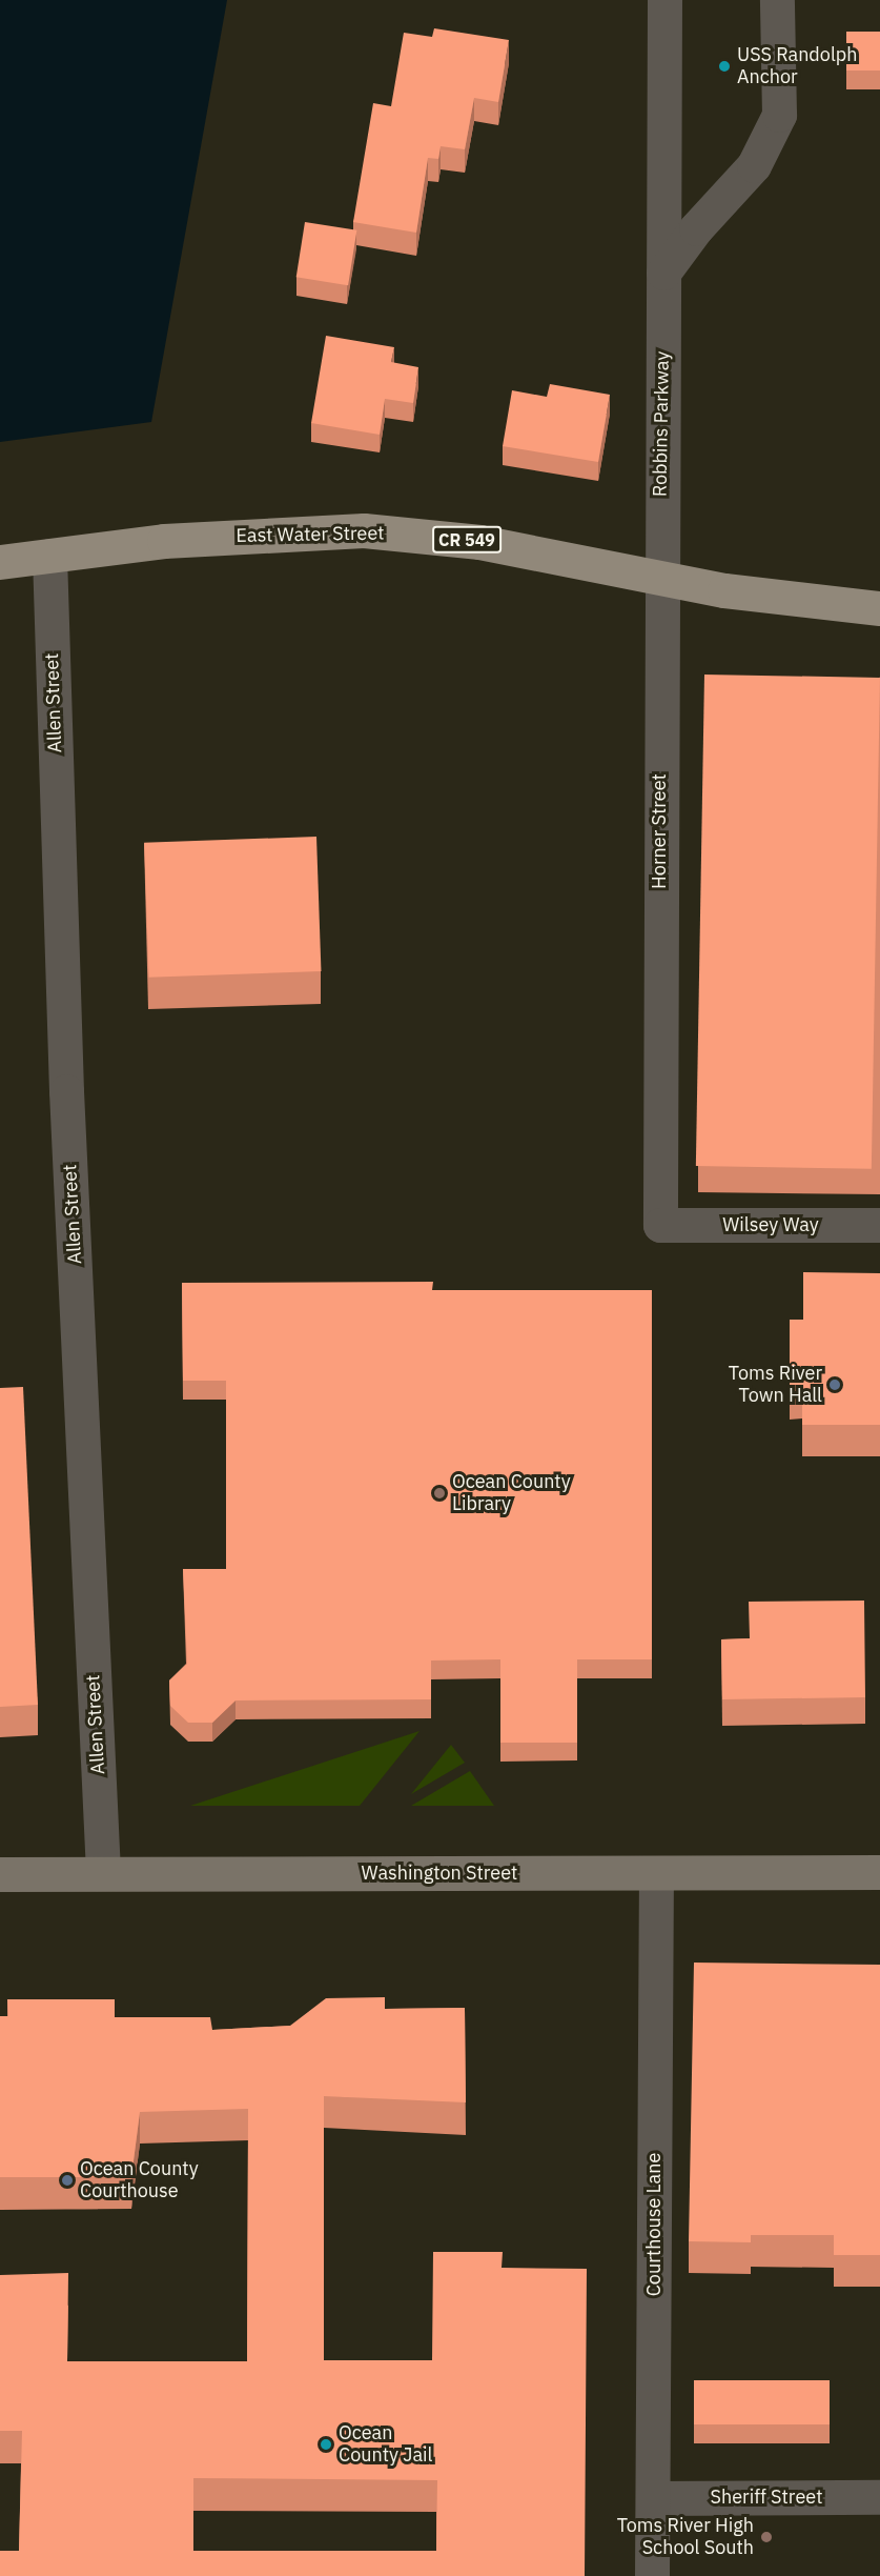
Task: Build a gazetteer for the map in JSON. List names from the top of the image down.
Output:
{
  "streets": {
    "main road": ["East Water Street", "CR 549", "Washington Street"],
    "street": [
      "Robbins Parkway",
      "Allen Street",
      "Horner Street",
      "Wilsey Way",
      "Courthouse Lane",
      "Sheriff Street"
    ]
  },
  "crossings": [
    ["Robbins Parkway", "East Water Street"],
    ["Robbins Parkway", "Horner Street"],
    ["East Water Street", "Allen Street"],
    ["East Water Street", "Horner Street"],
    ["Allen Street", "Washington Street"],
    ["Horner Street", "Wilsey Way"],
    ["Washington Street", "Courthouse Lane"],
    ["Courthouse Lane", "Sheriff Street"]
  ],
  "places": [
    "USS Randolph Anchor",
    "Toms River Town Hall",
    "Ocean County Library",
    "Ocean County Courthouse",
    "Ocean County Jail",
    "Toms River High School South"
  ]
}
